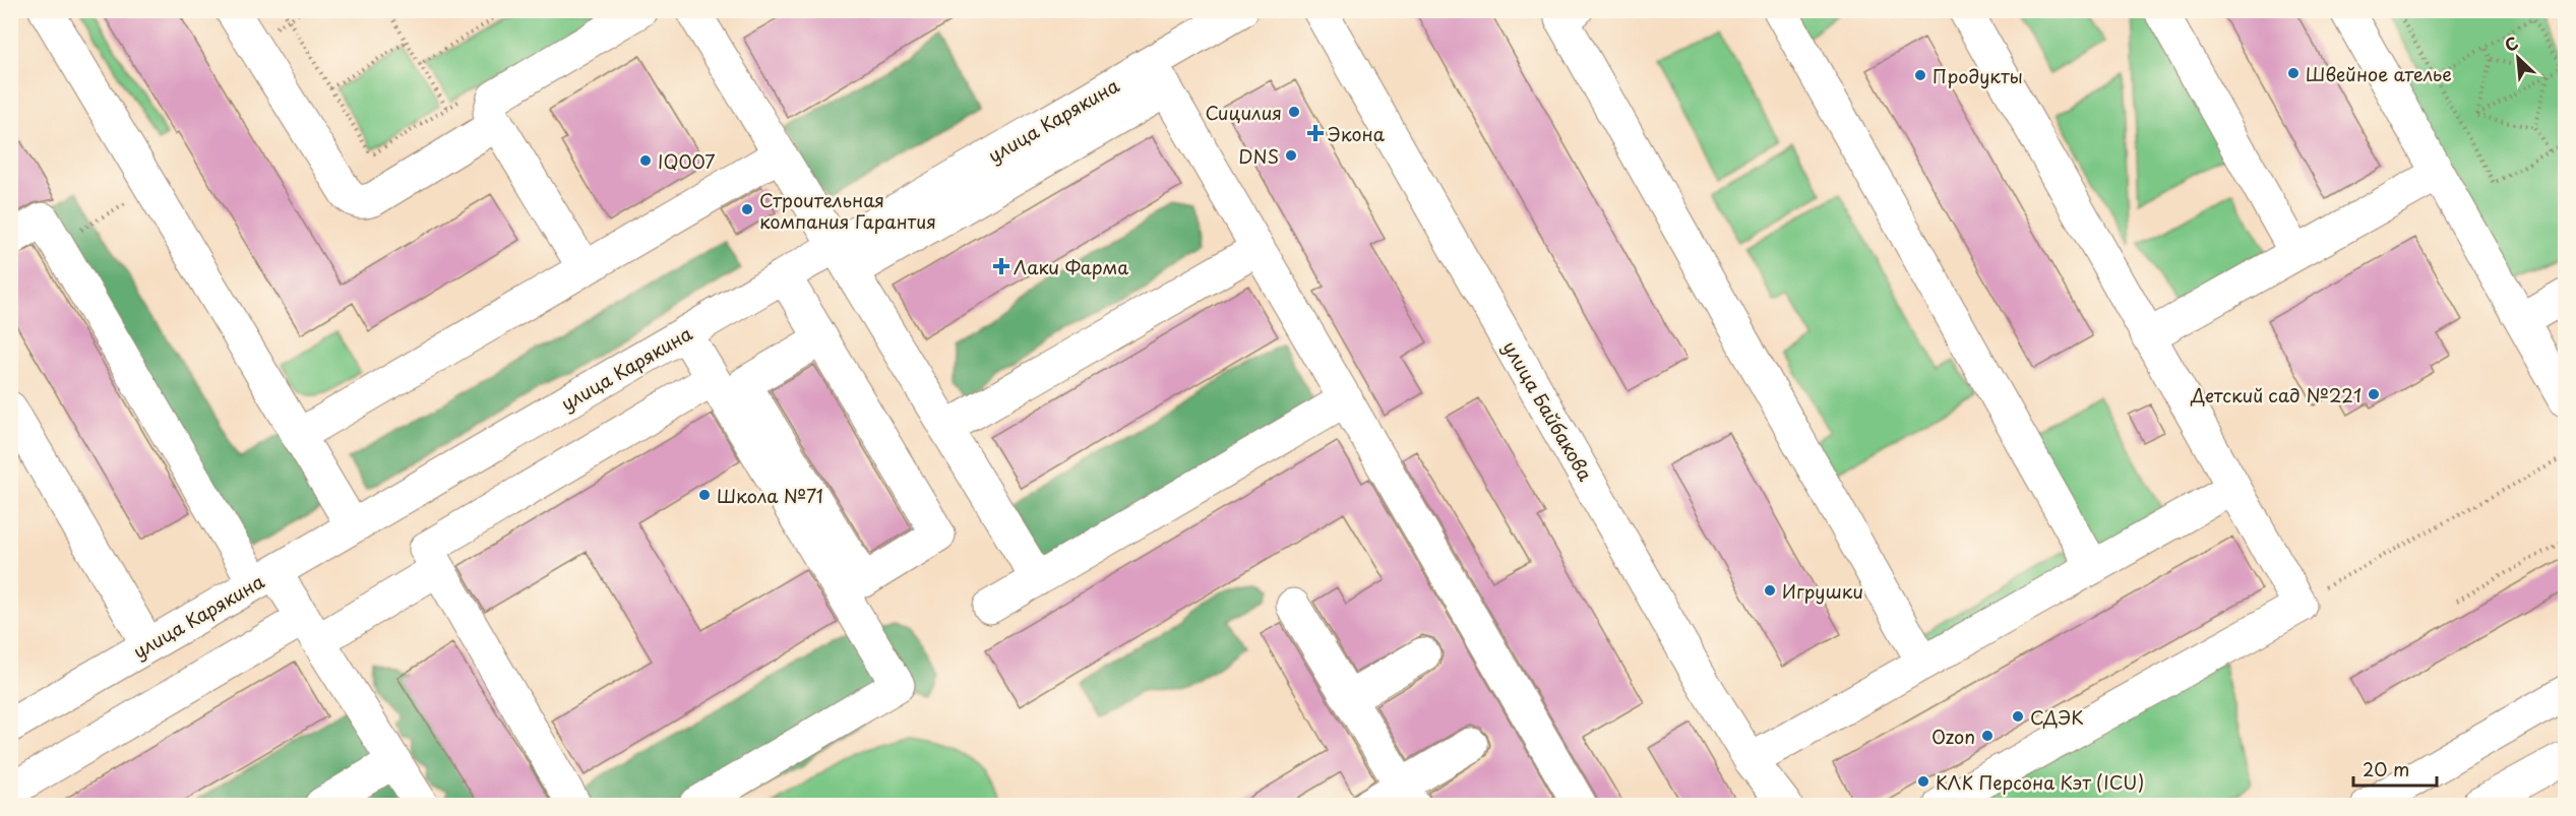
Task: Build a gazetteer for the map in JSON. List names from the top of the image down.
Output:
{
  "streets": {
    "street": ["улица Карякина", "улица Байбакова"]
  },
  "places": {
    "other": [
      "Швейное ателье",
      "Продукты",
      "Сицилия",
      "DNS",
      "IQ007",
      "Строительная компания Гарантия",
      "Детский сад №221",
      "Школа №71",
      "Игрушки",
      "СДЭК",
      "Ozon",
      "КЛК Персона Кэт (ICU)"
    ],
    "health": ["Экона", "Лаки Фарма"]
  },
  "scale_bar": "20 m",
  "north": "top left"
}
